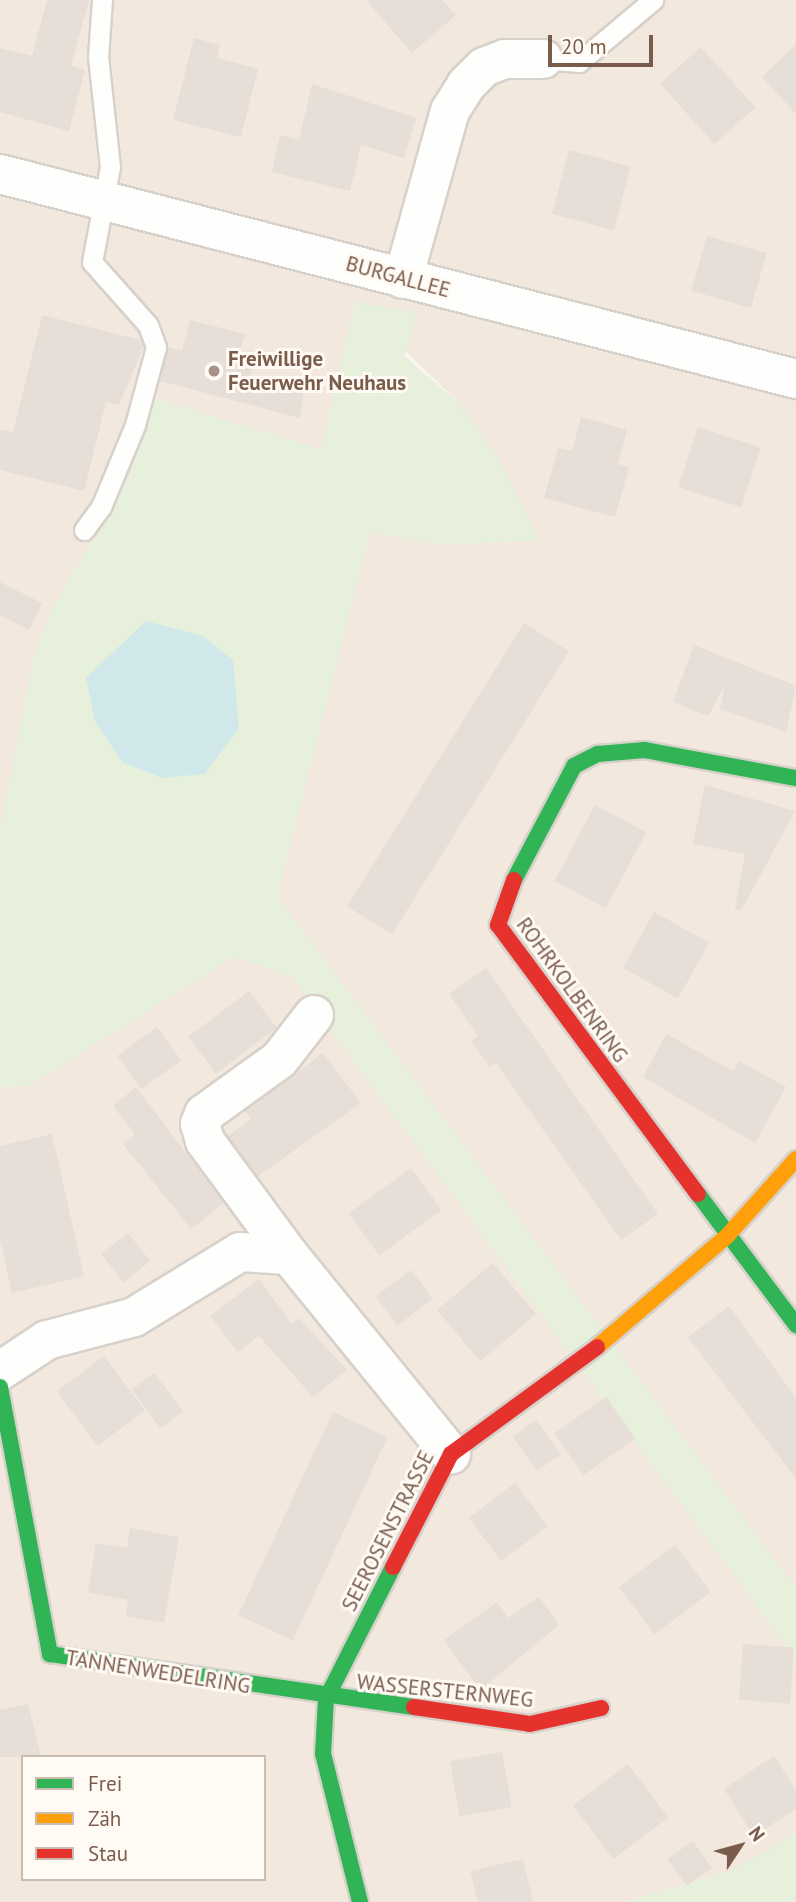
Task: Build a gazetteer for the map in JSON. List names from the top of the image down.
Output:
{
  "streets": {
    "street": [
      "BURGALLEE",
      "ROHRKOLBENRING",
      "SEEROSENSTRASSE",
      "TANNENWEDELRING",
      "WASSERSTERNWEG"
    ]
  },
  "crossings": [
    ["ROHRKOLBENRING", "SEEROSENSTRASSE"],
    ["SEEROSENSTRASSE", "TANNENWEDELRING"],
    ["SEEROSENSTRASSE", "WASSERSTERNWEG"],
    ["TANNENWEDELRING", "WASSERSTERNWEG"]
  ],
  "places": ["Freiwillige Feuerwehr Neuhaus"],
  "legend": ["Frei", "Zäh", "Stau"],
  "scale_bar": "20 m",
  "north": "top right"
}
